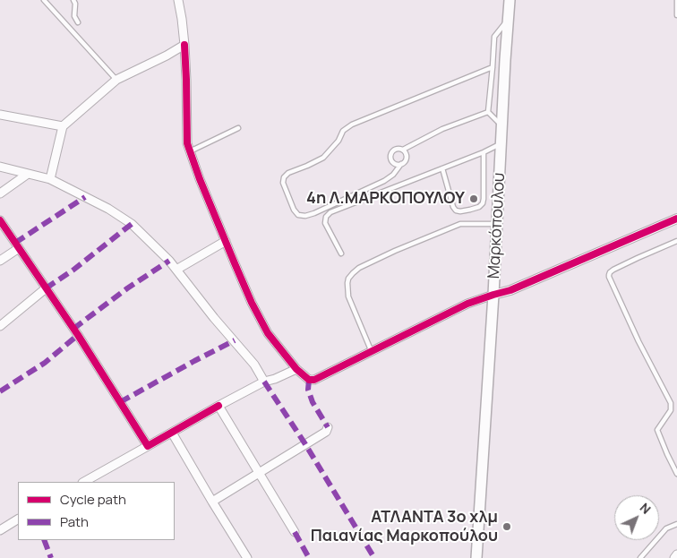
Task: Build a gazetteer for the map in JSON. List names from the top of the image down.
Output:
{
  "streets": {
    "main road": ["Μαρκόπουλου"]
  },
  "places": ["4η Λ.ΜΑΡΚΟΠΟΥΛΟΥ", "ΑΤΛΑΝΤΑ 3ο χλμ Παιανίας Μαρκοπούλου"],
  "legend": ["Cycle path", "Path"],
  "north": "top right"
}
